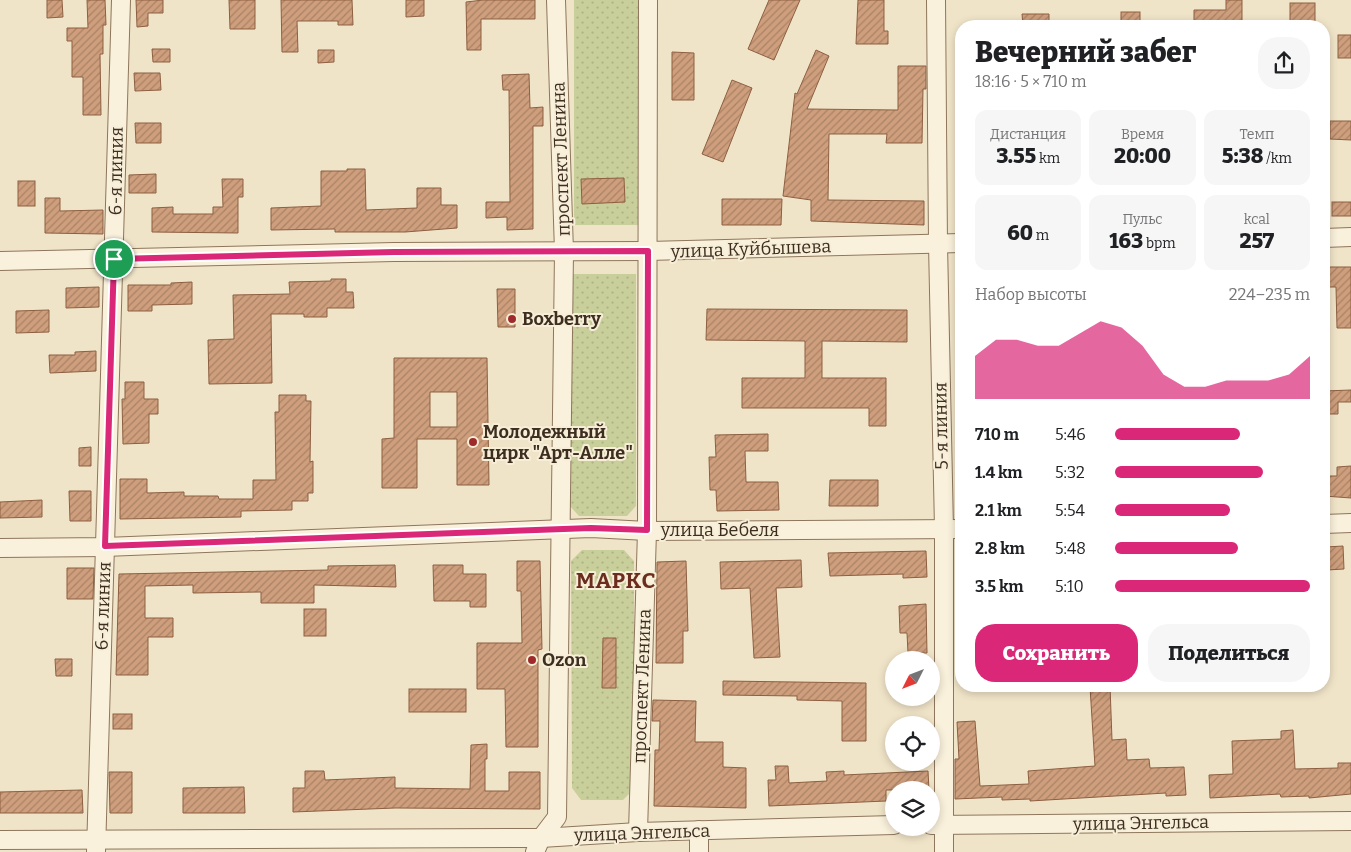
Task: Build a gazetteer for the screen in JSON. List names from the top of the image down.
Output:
{
  "streets": {
    "street": [
      "проспект Ленина",
      "6-я линия",
      "улица Куйбышева",
      "5-я линия",
      "улица Бебеля",
      "улица Энгельса"
    ]
  },
  "crossings": [
    ["проспект Ленина", "улица Куйбышева"],
    ["проспект Ленина", "улица Бебеля"],
    ["проспект Ленина", "улица Энгельса"],
    ["6-я линия", "улица Куйбышева"],
    ["6-я линия", "улица Бебеля"],
    ["6-я линия", "улица Энгельса"],
    ["улица Куйбышева", "5-я линия"],
    ["5-я линия", "улица Бебеля"]
  ],
  "districts": ["МАРКС"],
  "places": ["Boxberry", "Молодежный цирк \"Арт-Алле\"", "Ozon"],
  "north": "bottom left",
  "page": {
    "heading": ["Вечерний забег", "18:16 · 5 × 710 m"],
    "stats": [
      ["Дистанция", "3.55 km"],
      ["Время", "20:00"],
      ["Темп", "5:38 /km"],
      ["60 m"],
      ["Пульс", "163 bpm"],
      ["kcal", "257"]
    ],
    "chart": ["Набор высоты", "224–235 m"],
    "list": [
      {
        "name": "710 m",
        "note": "5:46"
      },
      {
        "name": "1.4 km",
        "note": "5:32"
      },
      {
        "name": "2.1 km",
        "note": "5:54"
      },
      {
        "name": "2.8 km",
        "note": "5:48"
      },
      {
        "name": "3.5 km",
        "note": "5:10"
      }
    ],
    "buttons": ["Сохранить", "Поделиться"]
  }
}
